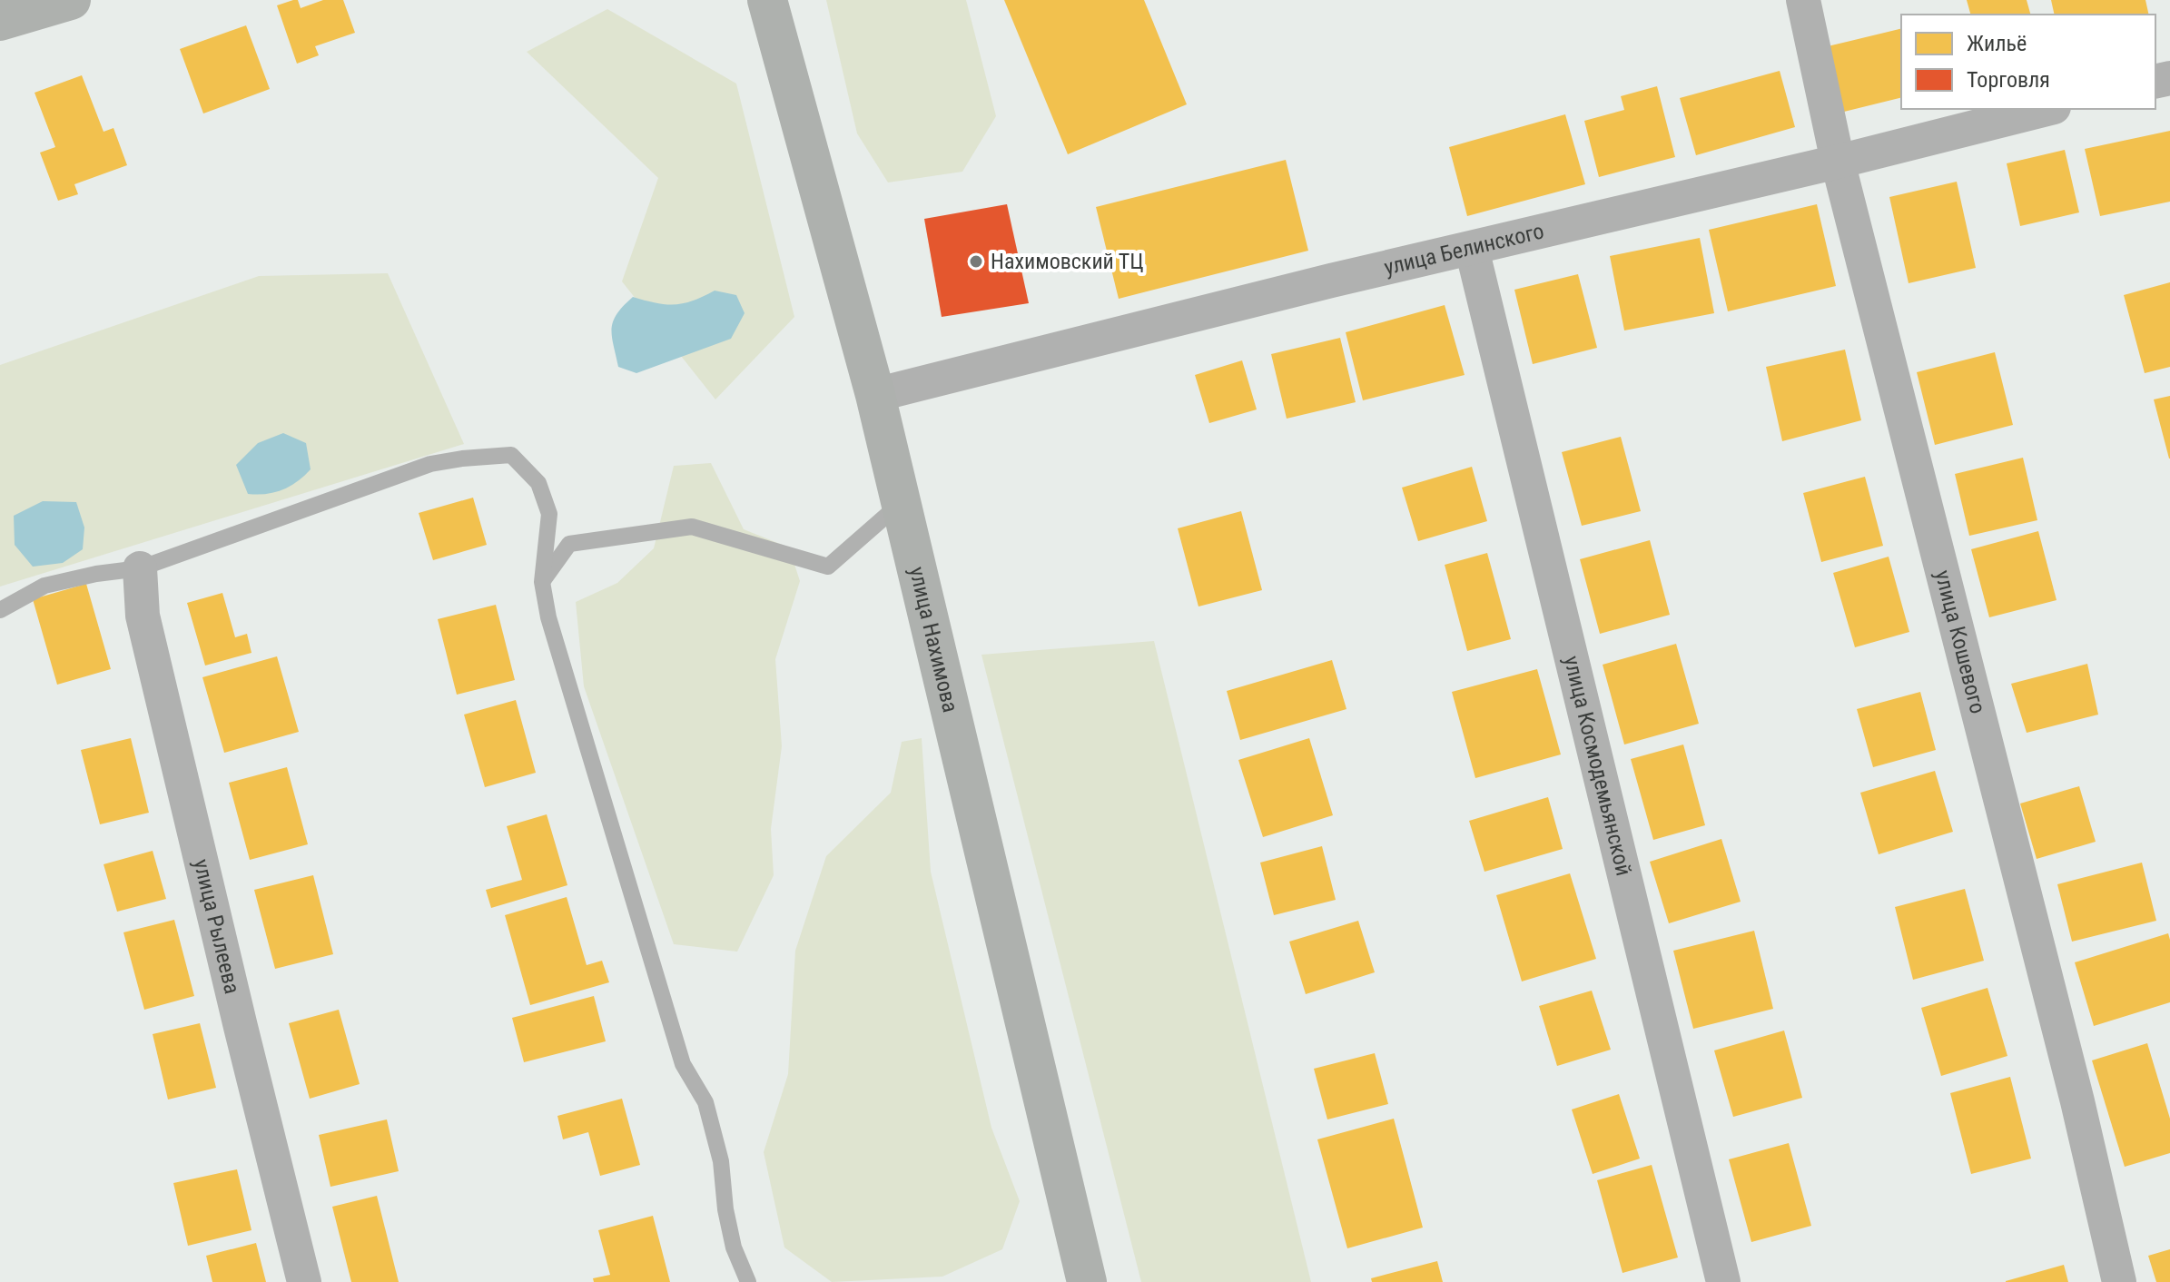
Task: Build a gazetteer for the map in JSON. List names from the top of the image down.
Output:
{
  "streets": {
    "main road": ["улица Нахимова"],
    "street": [
      "улица Белинского",
      "улица Кошевого",
      "улица Космодемьянской",
      "улица Рылеева"
    ]
  },
  "crossings": [
    ["улица Белинского", "улица Нахимова"],
    ["улица Белинского", "улица Кошевого"],
    ["улица Белинского", "улица Космодемьянской"]
  ],
  "places": ["Нахимовский ТЦ"],
  "legend": ["Жильё", "Торговля"]
}
